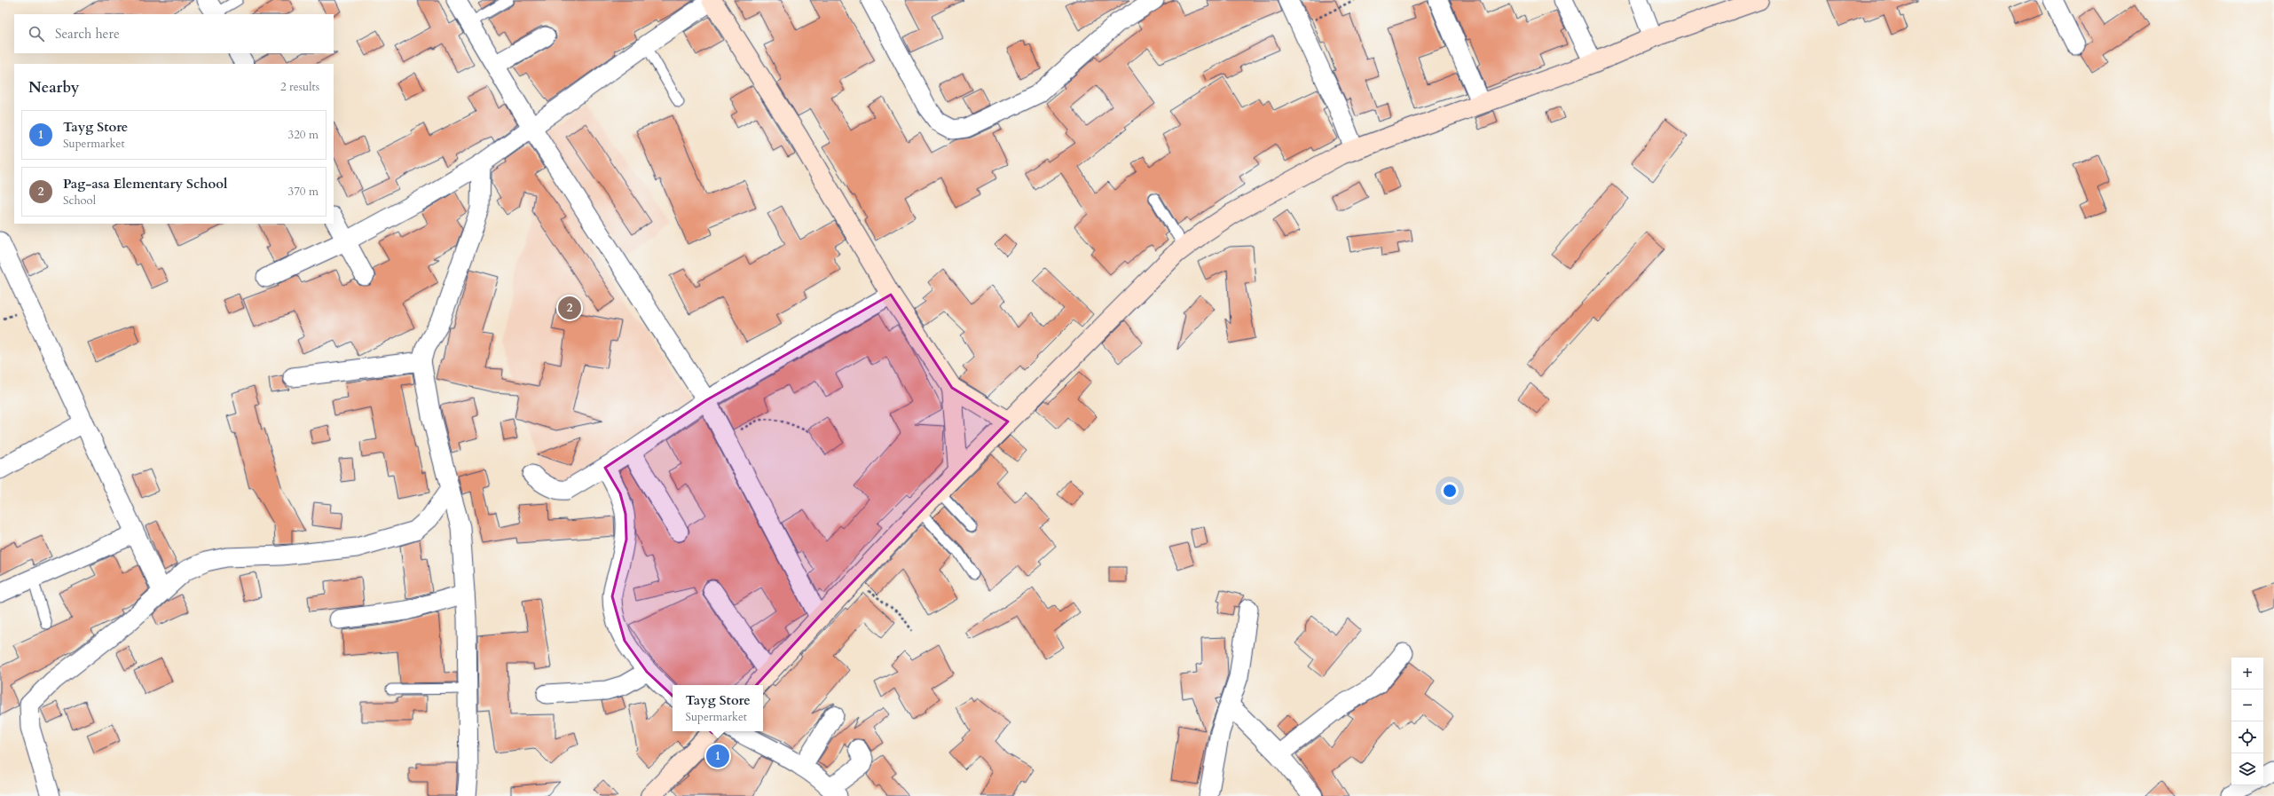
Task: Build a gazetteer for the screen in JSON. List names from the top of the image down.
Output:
{
  "page": {
    "search": "Search here",
    "heading": ["Nearby", "2 results"],
    "list": [
      {
        "mark": "1",
        "name": "Tayg Store",
        "note": "Supermarket",
        "value": "320 m"
      },
      {
        "mark": "2",
        "name": "Pag-asa Elementary School",
        "note": "School",
        "value": "370 m"
      }
    ],
    "pins": ["2", "1"],
    "map_buttons": ["+", "−"],
    "popup": ["Tayg Store", "Supermarket"]
  }
}
